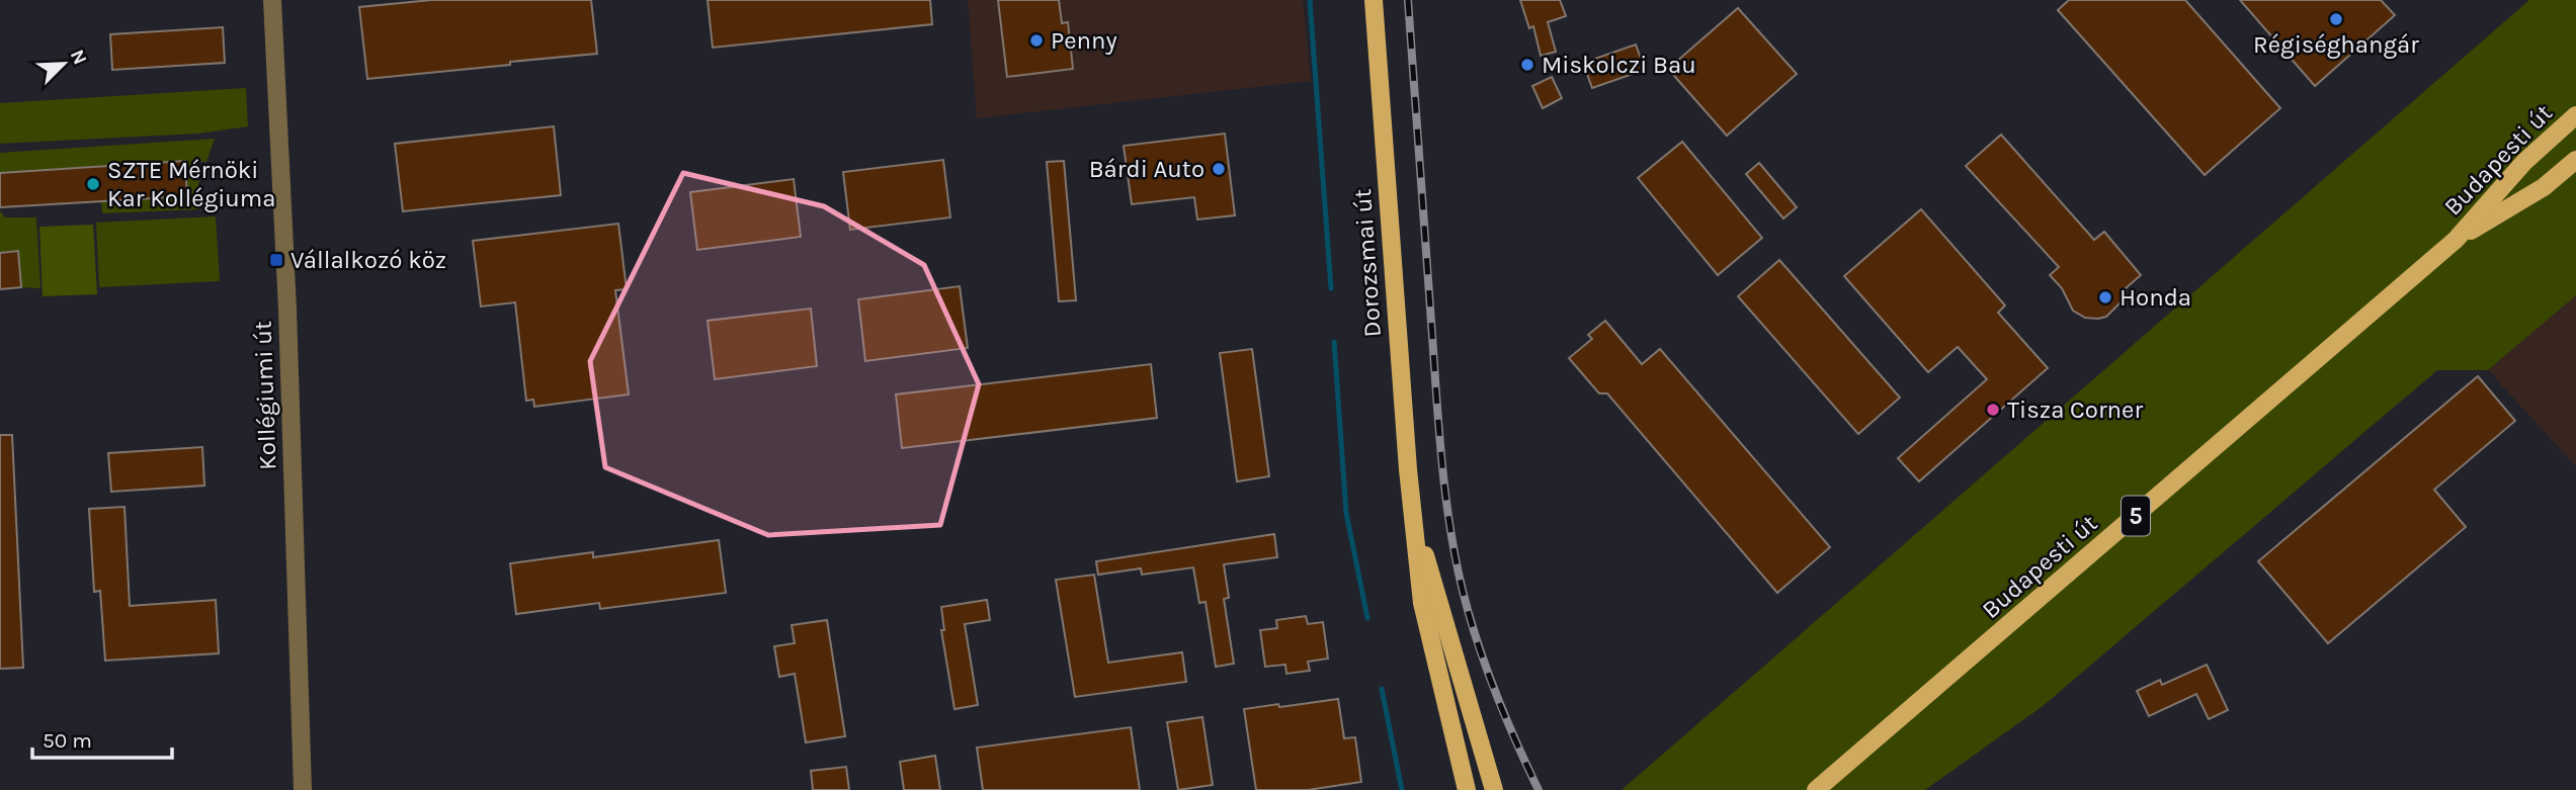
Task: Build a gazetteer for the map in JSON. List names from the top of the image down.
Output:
{
  "streets": {
    "main road": ["Budapesti út", "Dorozsmai út", "5"],
    "street": ["Kollégiumi út"]
  },
  "places": {
    "other": [
      "Régiséghangár",
      "Penny",
      "Miskolczi Bau",
      "Bárdi Auto",
      "SZTE Mérnöki Kar Kollégiuma",
      "Honda",
      "Tisza Corner"
    ],
    "transit": ["Vállalkozó köz"]
  },
  "scale_bar": "50 m",
  "north": "top right"
}
